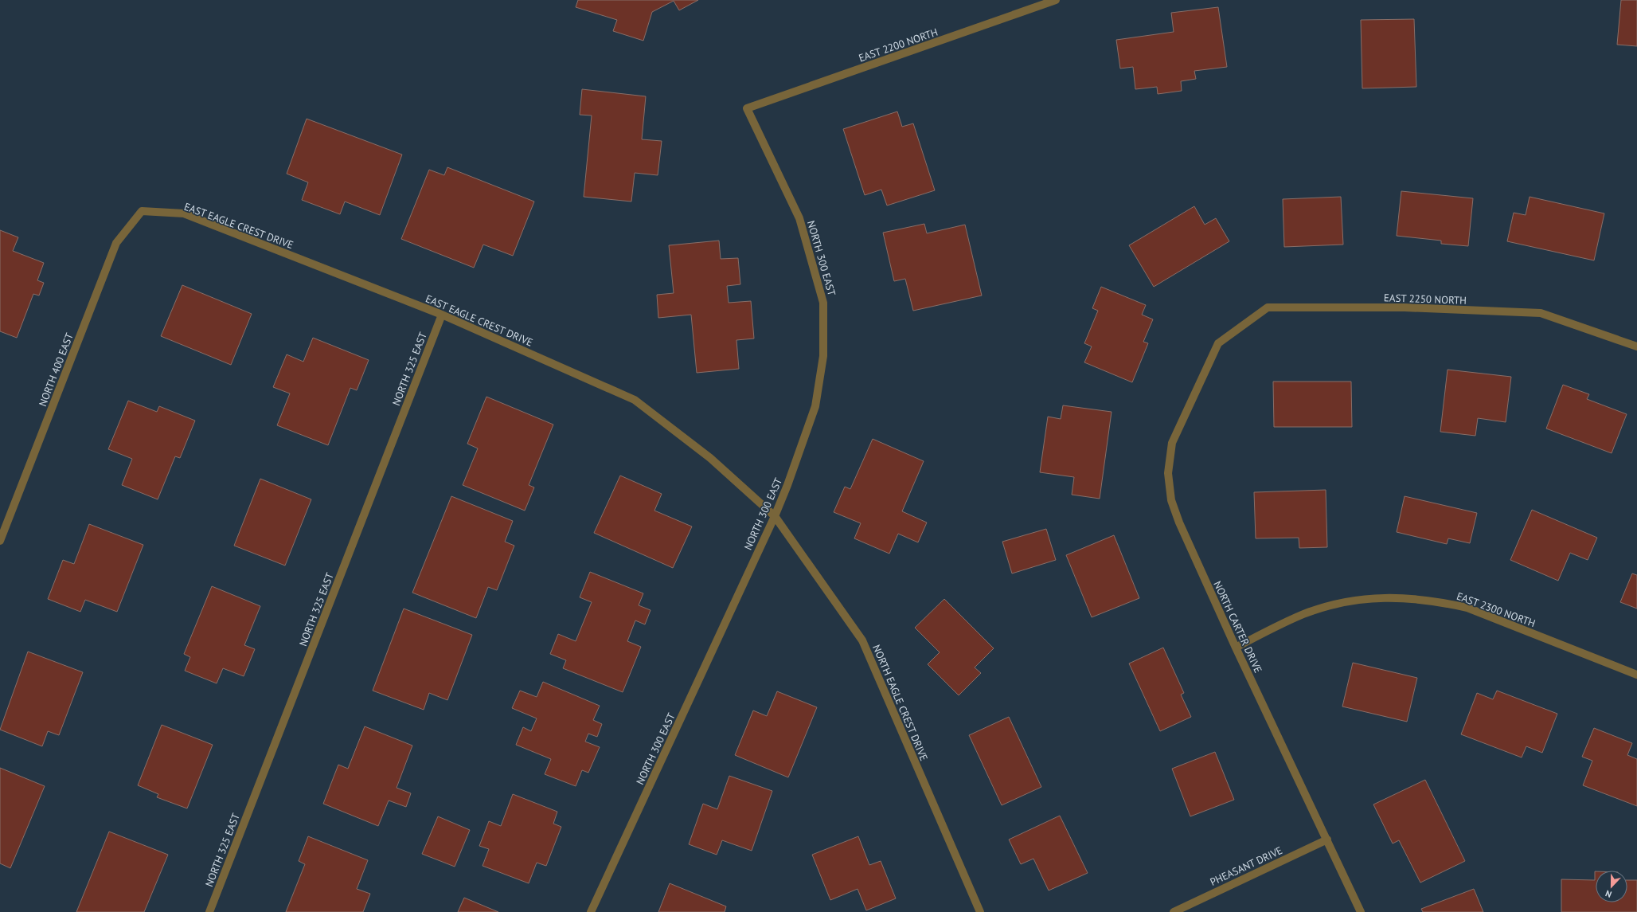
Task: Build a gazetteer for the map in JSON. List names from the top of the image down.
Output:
{
  "streets": {
    "street": [
      "EAST 2200 NORTH",
      "EAST EAGLE CREST DRIVE",
      "NORTH 300 EAST",
      "EAST 2250 NORTH",
      "NORTH 325 EAST",
      "NORTH 400 EAST",
      "EAST 2300 NORTH",
      "NORTH CARTER DRIVE",
      "NORTH EAGLE CREST DRIVE",
      "PHEASANT DRIVE"
    ]
  },
  "crossings": [
    ["EAST 2200 NORTH", "NORTH 300 EAST"],
    ["EAST EAGLE CREST DRIVE", "NORTH 300 EAST"],
    ["EAST EAGLE CREST DRIVE", "NORTH 325 EAST"],
    ["EAST EAGLE CREST DRIVE", "NORTH 400 EAST"],
    ["EAST EAGLE CREST DRIVE", "NORTH EAGLE CREST DRIVE"],
    ["NORTH 300 EAST", "NORTH EAGLE CREST DRIVE"],
    ["EAST 2250 NORTH", "NORTH CARTER DRIVE"],
    ["EAST 2300 NORTH", "NORTH CARTER DRIVE"],
    ["NORTH CARTER DRIVE", "PHEASANT DRIVE"]
  ],
  "north": "bottom"
}
